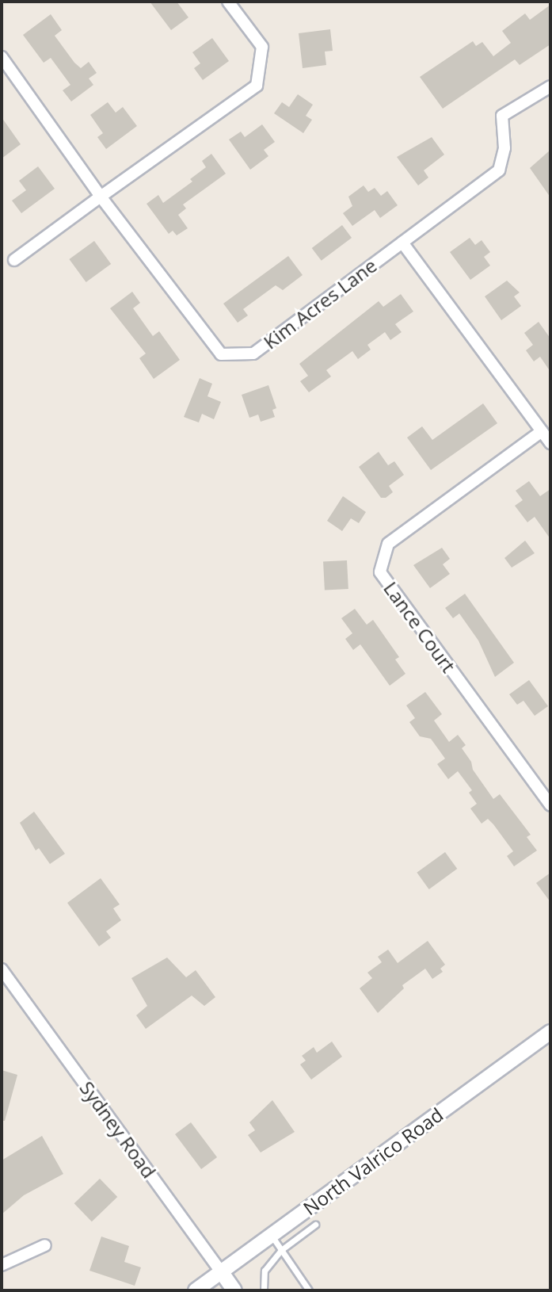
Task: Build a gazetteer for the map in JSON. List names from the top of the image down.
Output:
{
  "streets": {
    "street": [
      "Kim Acres Lane",
      "Lance Court",
      "Sydney Road",
      "North Valrico Road"
    ]
  },
  "crossings": [
    ["Sydney Road", "North Valrico Road"]
  ]
}
